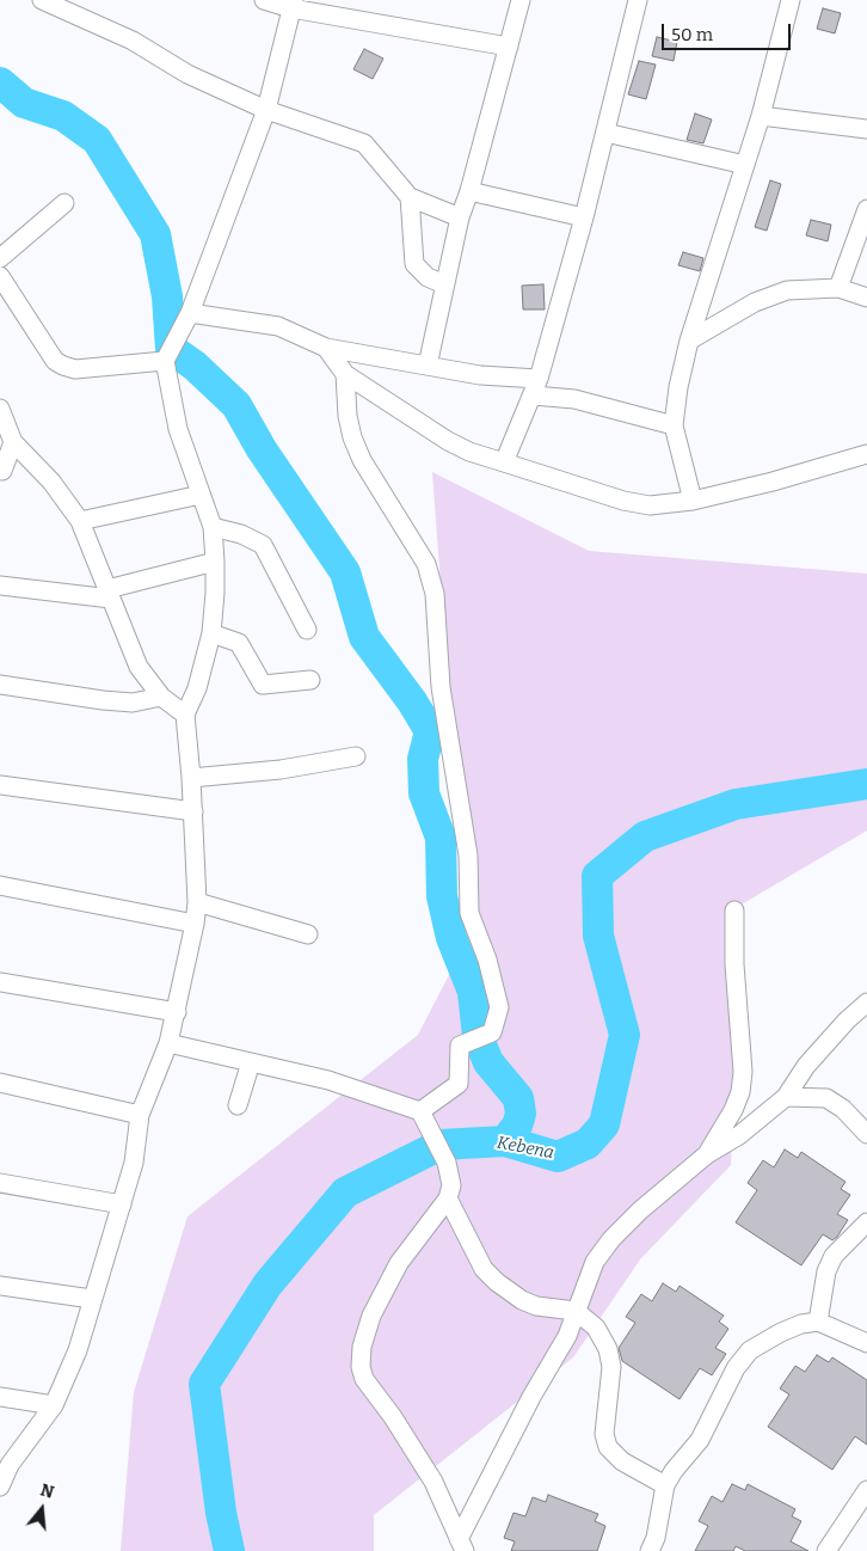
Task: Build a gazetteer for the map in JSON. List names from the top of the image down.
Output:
{
  "water": ["Kebena"],
  "scale_bar": "50 m",
  "north": "top"
}
